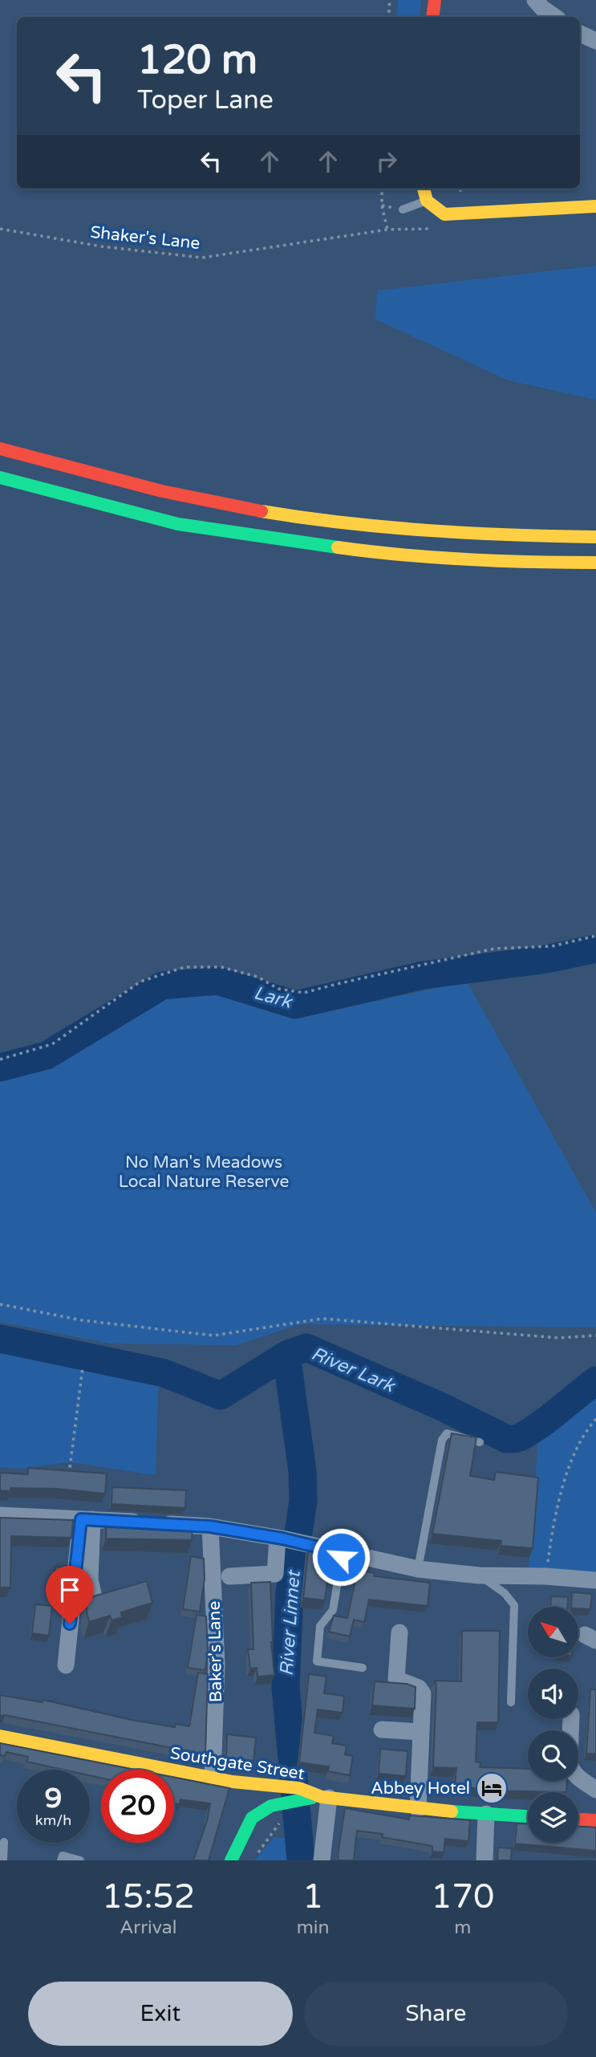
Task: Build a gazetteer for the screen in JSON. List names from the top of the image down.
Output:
{
  "streets": {
    "main road": ["Southgate Street"],
    "street": ["Baker's Lane"],
    "path": ["Shaker's Lane"]
  },
  "crossings": [
    ["Baker's Lane", "Southgate Street"]
  ],
  "water": ["Lark", "River Lark", "River Linnet"],
  "parks": ["No Man's Meadows Local Nature Reserve"],
  "places": {
    "hotel": ["Abbey Hotel"]
  },
  "north": "top left",
  "page": {
    "turn": ["120 m", "Toper Lane"],
    "speed": "9 km/h",
    "limit": "20",
    "eta": [
      "15:52",
      "Arrival",
      "1",
      "min",
      "170",
      "m"
    ],
    "buttons": ["Exit", "Share"]
  }
}
